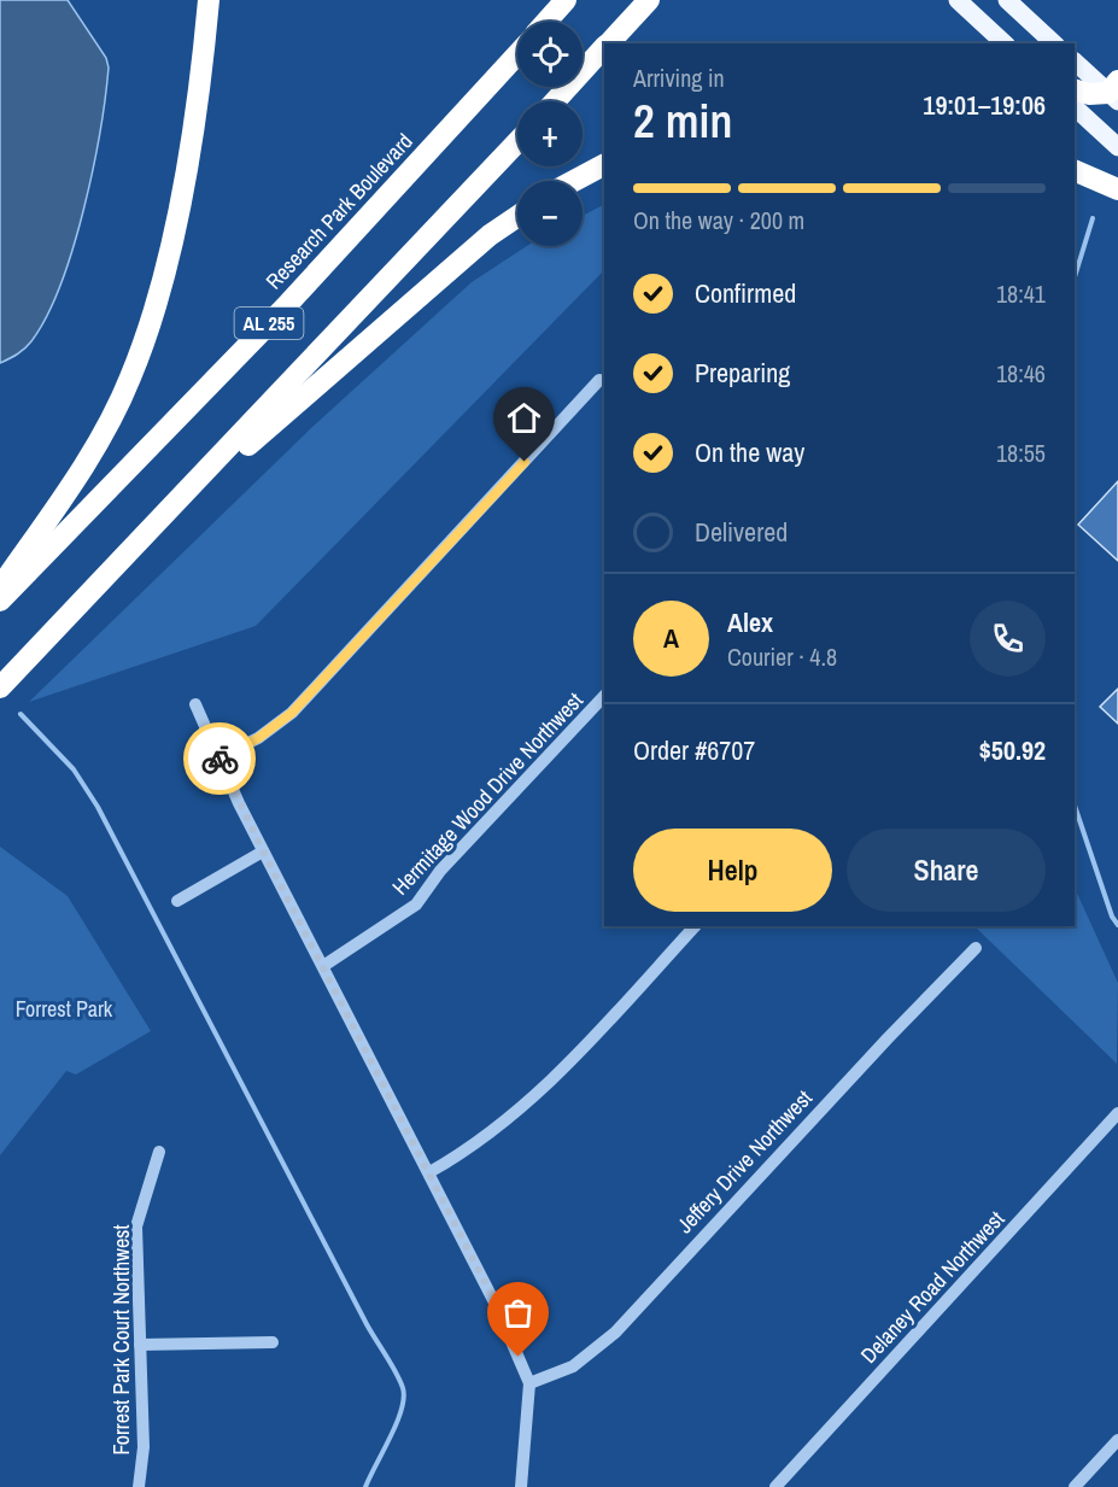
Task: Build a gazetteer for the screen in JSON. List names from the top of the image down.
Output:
{
  "streets": {
    "highway": ["Research Park Boulevard", "AL 255"],
    "street": [
      "Hermitage Wood Drive Northwest",
      "Jeffery Drive Northwest",
      "Delaney Road Northwest",
      "Forrest Park Court Northwest"
    ]
  },
  "parks": ["Forrest Park"],
  "page": {
    "map_buttons": ["+", "−"],
    "heading": ["2 min", "Arriving in", "19:01–19:06"],
    "panel": [
      "Alex",
      "Courier · 4.8",
      "Order #6707",
      "$50.92"
    ],
    "bar": "On the way · 200 m",
    "list": [
      ["Confirmed", "18:41"],
      ["Preparing", "18:46"],
      ["On the way", "18:55"],
      "Delivered"
    ],
    "round": "A",
    "buttons": ["Help", "Share"]
  }
}
